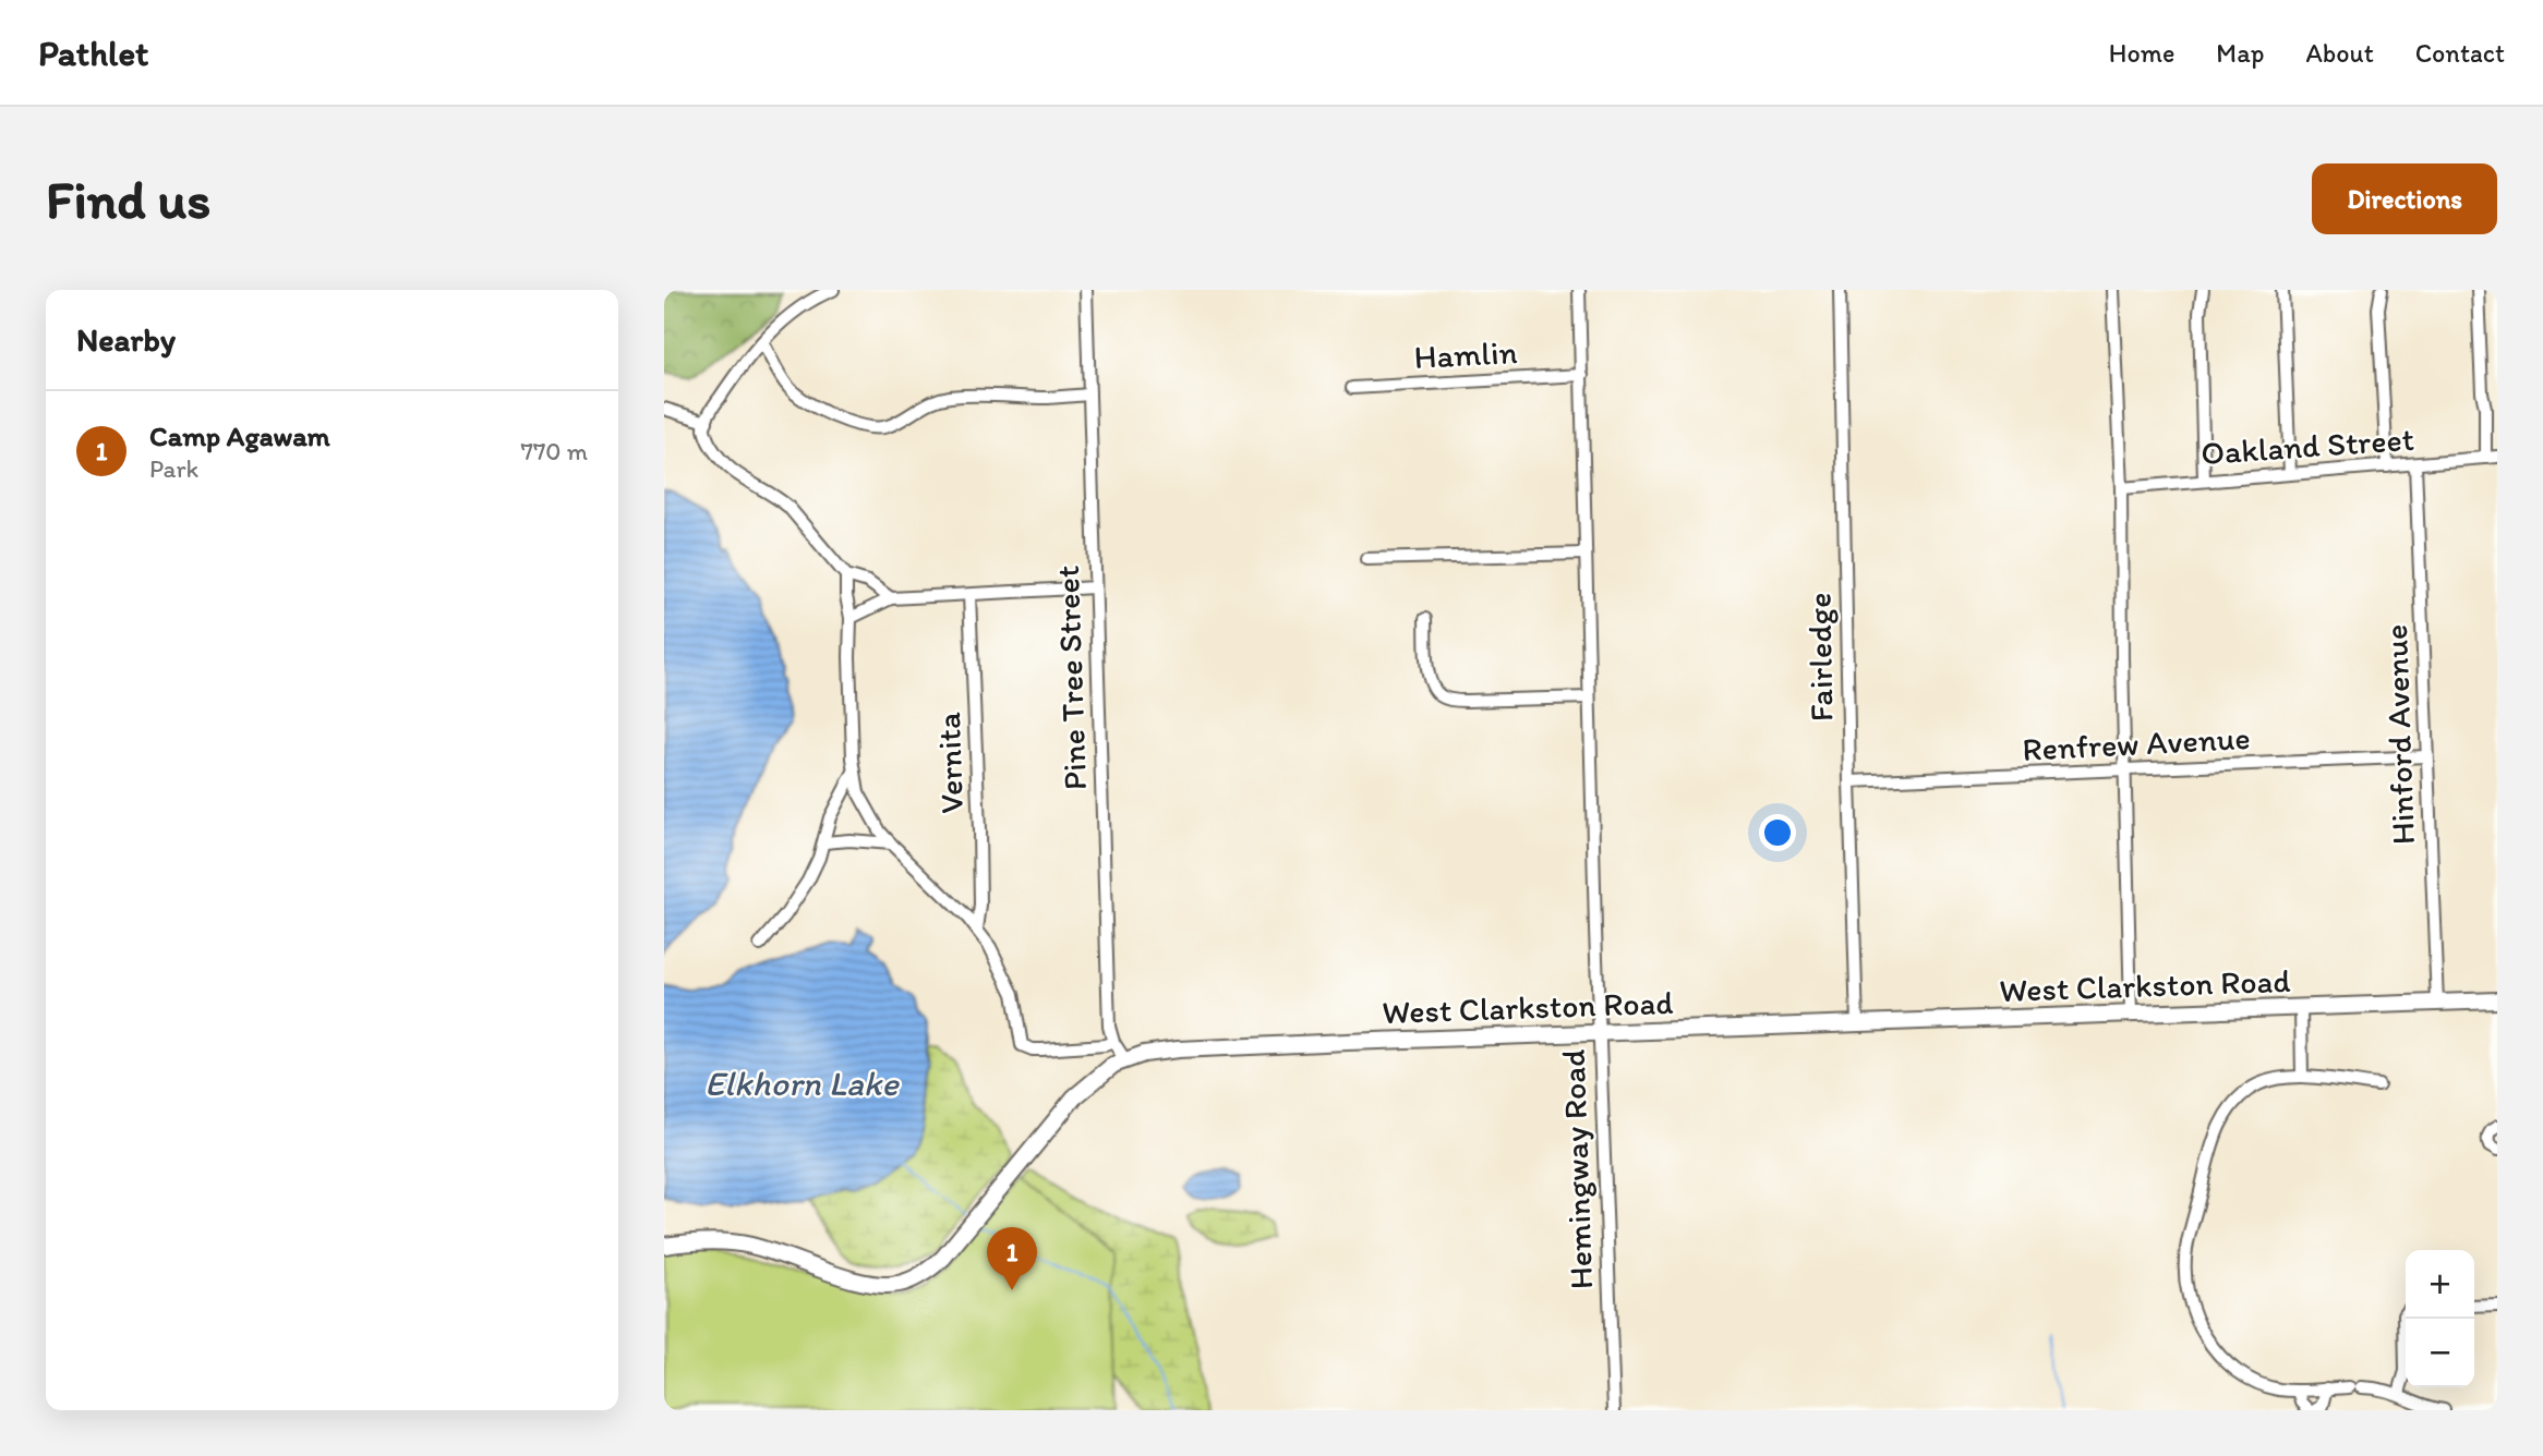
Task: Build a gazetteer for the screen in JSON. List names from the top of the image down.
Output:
{
  "streets": {
    "main road": ["West Clarkston Road"],
    "street": [
      "Hamlin",
      "Oakland Street",
      "Fairledge",
      "Pine Tree Street",
      "Hinford Avenue",
      "Renfrew Avenue",
      "Vernita",
      "Hemingway Road"
    ]
  },
  "crossings": [
    ["Hamlin", "Hemingway Road"],
    ["Oakland Street", "Hinford Avenue"],
    ["Fairledge", "Renfrew Avenue"],
    ["Fairledge", "West Clarkston Road"],
    ["Pine Tree Street", "West Clarkston Road"],
    ["Hinford Avenue", "Renfrew Avenue"],
    ["Hinford Avenue", "West Clarkston Road"],
    ["West Clarkston Road", "Hemingway Road"]
  ],
  "water": ["Elkhorn Lake"],
  "page": {
    "header": "Pathlet",
    "nav": [
      "Home",
      "Map",
      "About",
      "Contact"
    ],
    "buttons": "Directions",
    "title": "Find us",
    "heading": "Nearby",
    "list": [
      {
        "mark": "1",
        "name": "Camp Agawam",
        "note": "Park",
        "value": "770 m"
      }
    ],
    "pins": "1",
    "map_buttons": ["+", "−"]
  }
}
